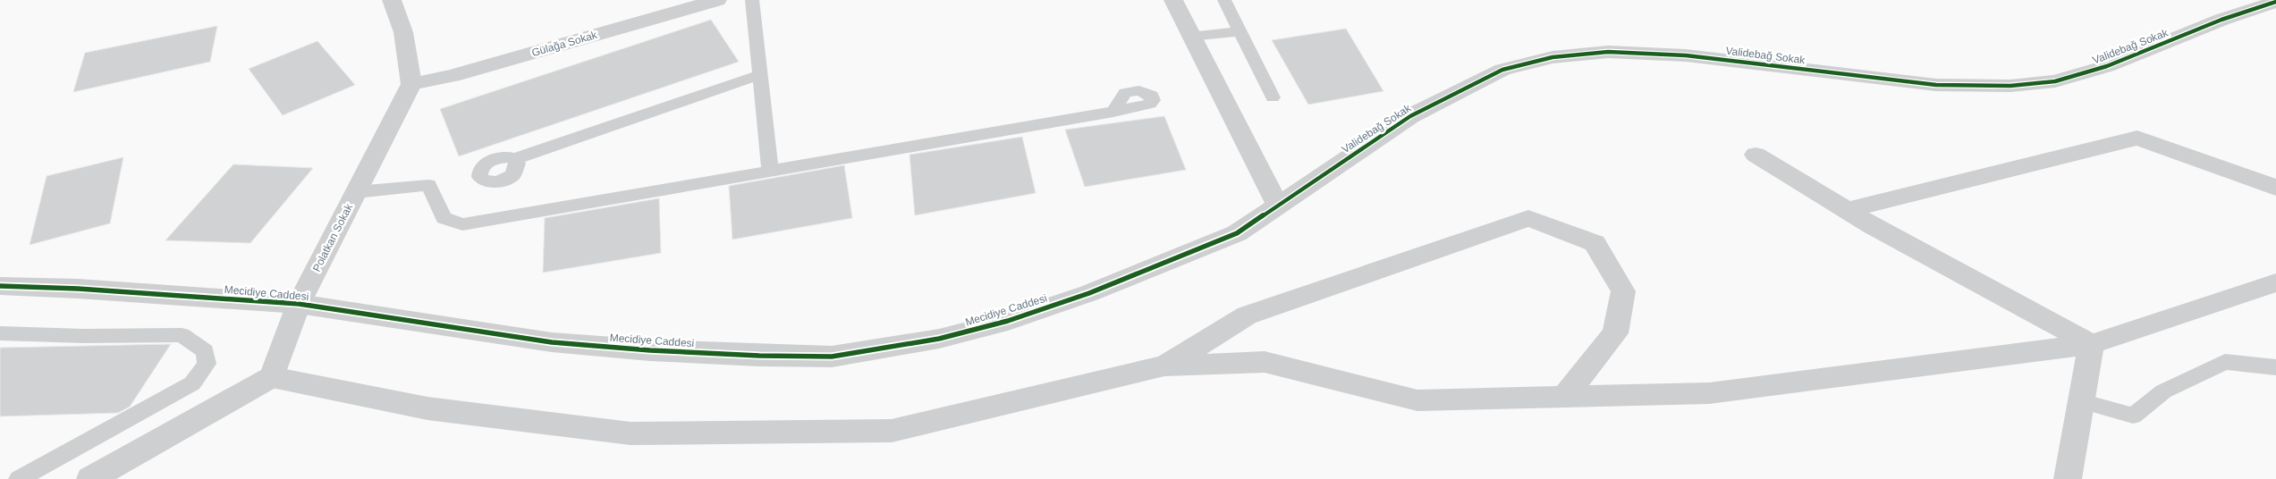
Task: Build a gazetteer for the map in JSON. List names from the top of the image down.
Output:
{
  "streets": {
    "street": [
      "Gülağa Sokak",
      "Validebağ Sokak",
      "Polatkan Sokak",
      "Mecidiye Caddesi"
    ]
  },
  "crossings": [
    ["Gülağa Sokak", "Polatkan Sokak"],
    ["Validebağ Sokak", "Mecidiye Caddesi"],
    ["Polatkan Sokak", "Mecidiye Caddesi"]
  ]
}
